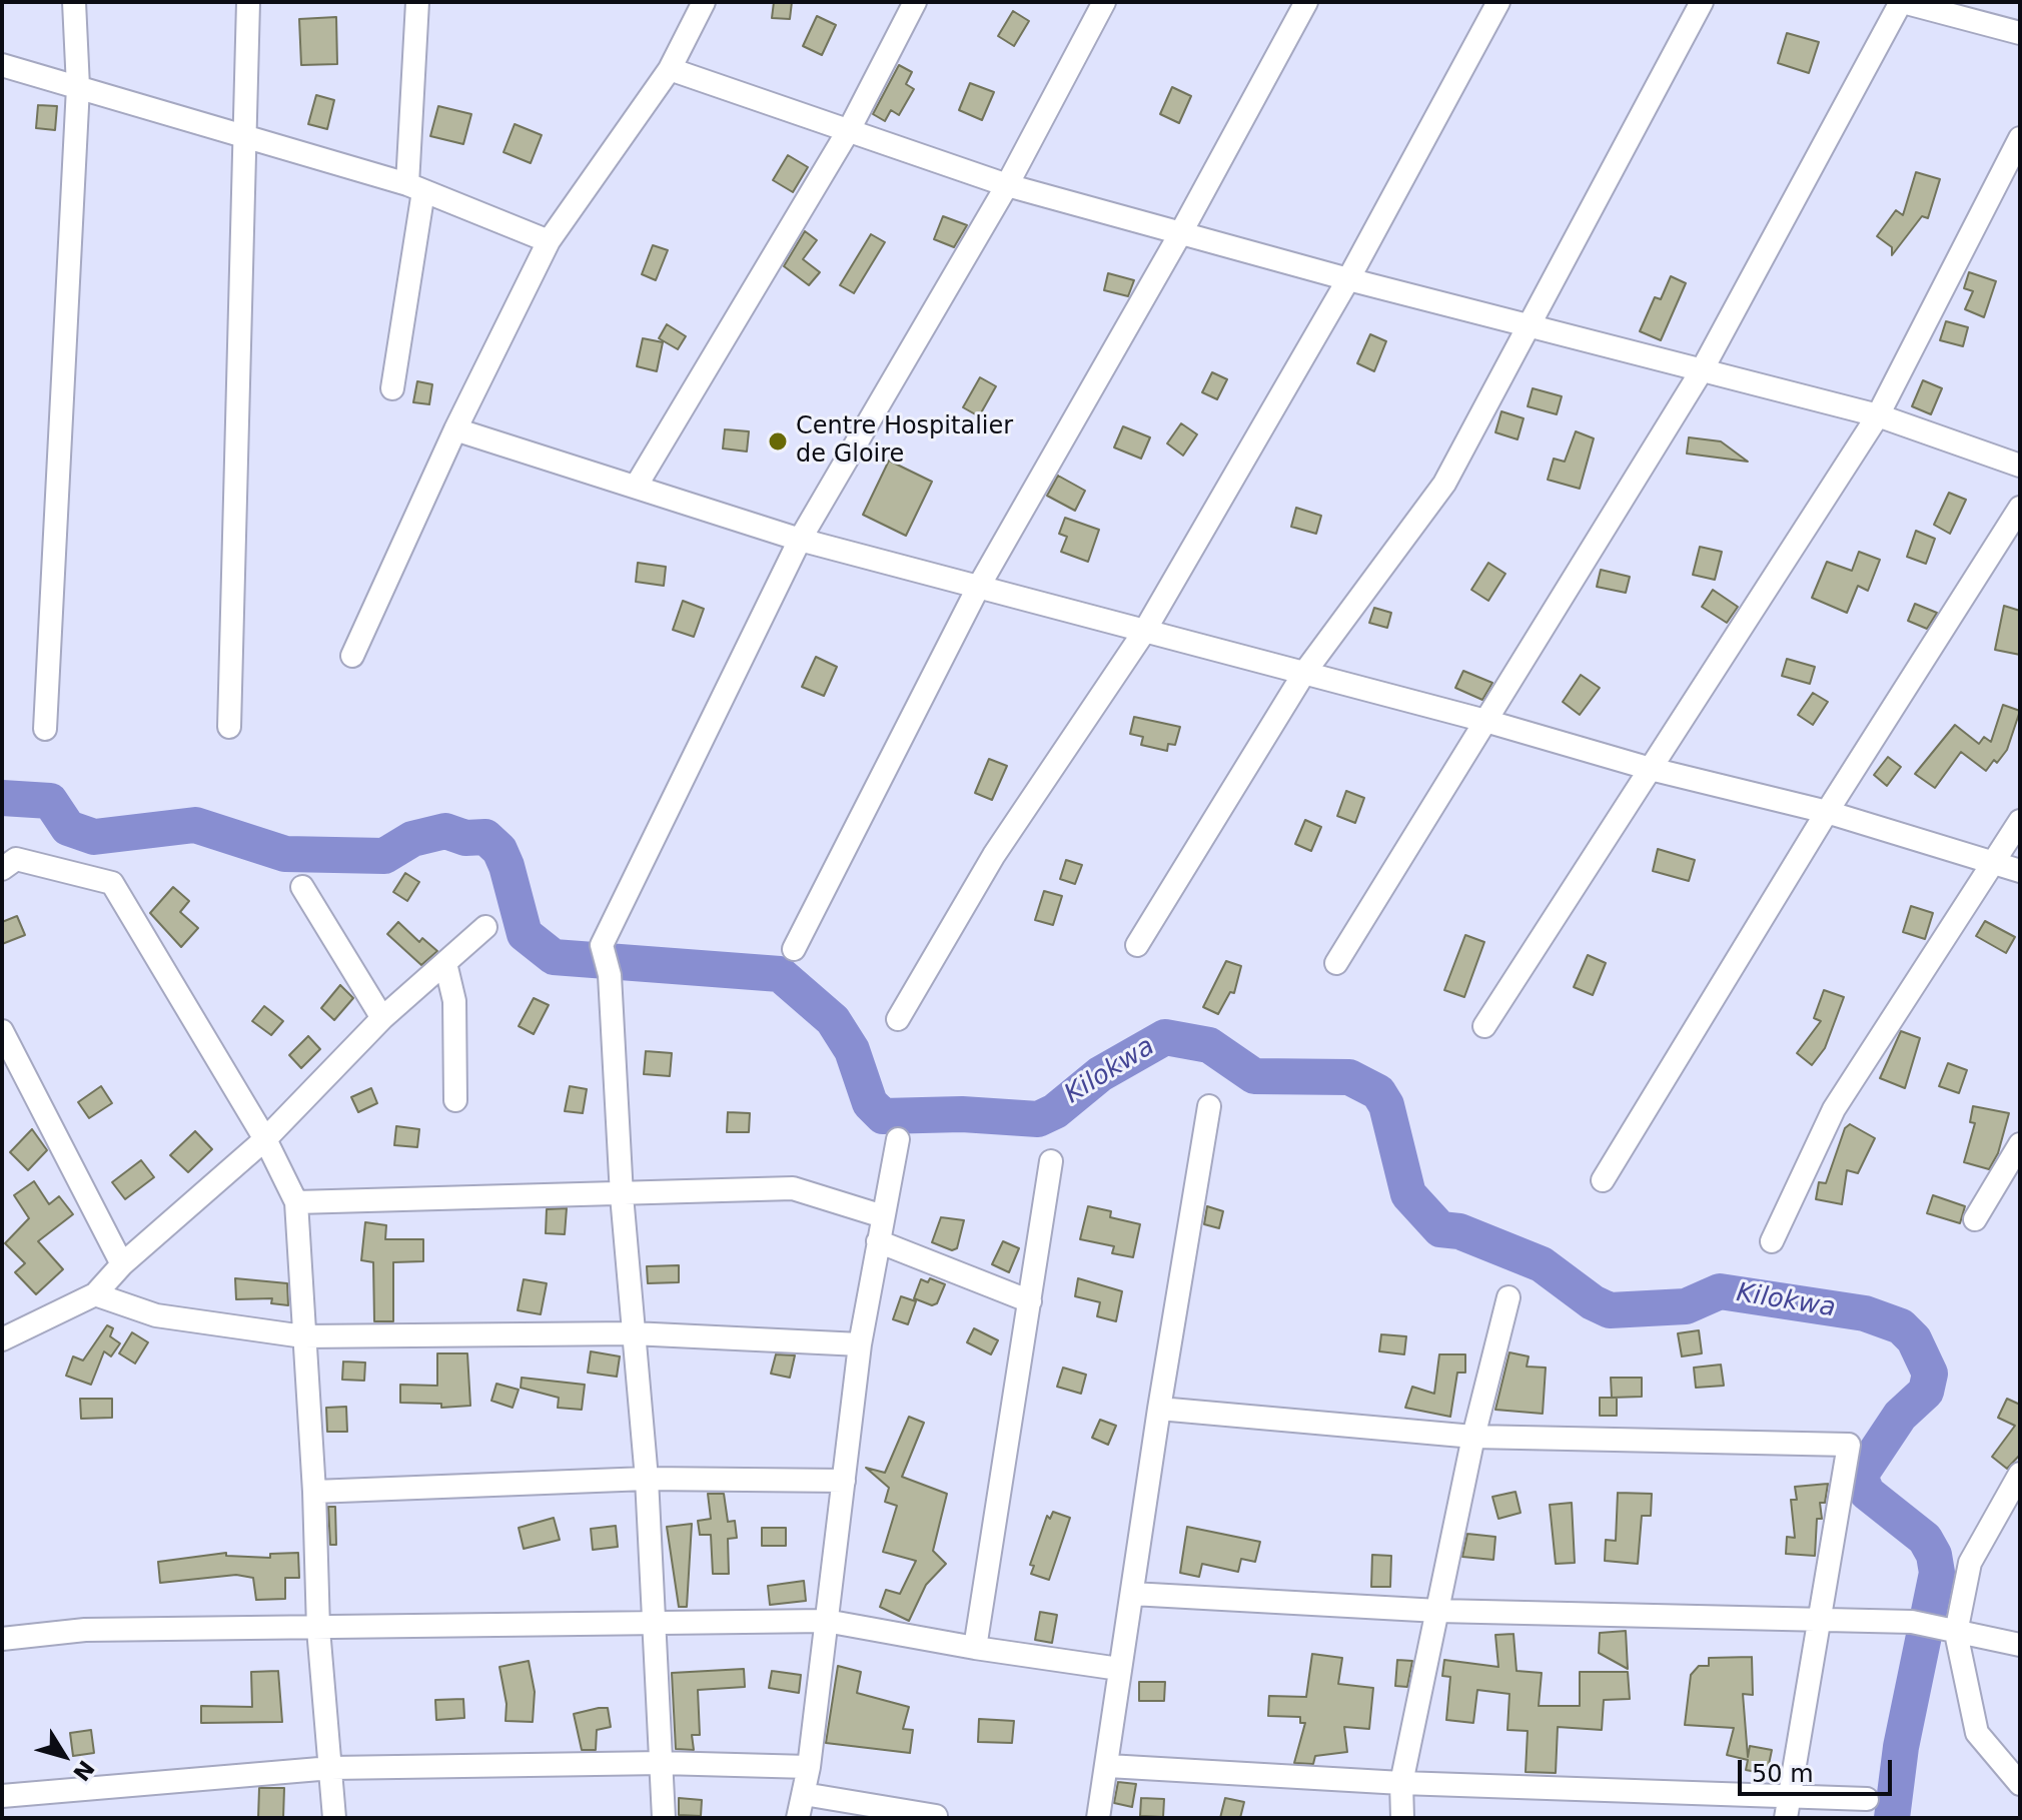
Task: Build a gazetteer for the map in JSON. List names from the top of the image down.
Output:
{
  "water": ["Kilokwa"],
  "places": ["Centre Hospitalier de Gloire"],
  "scale_bar": "50 m",
  "north": "bottom right"
}
